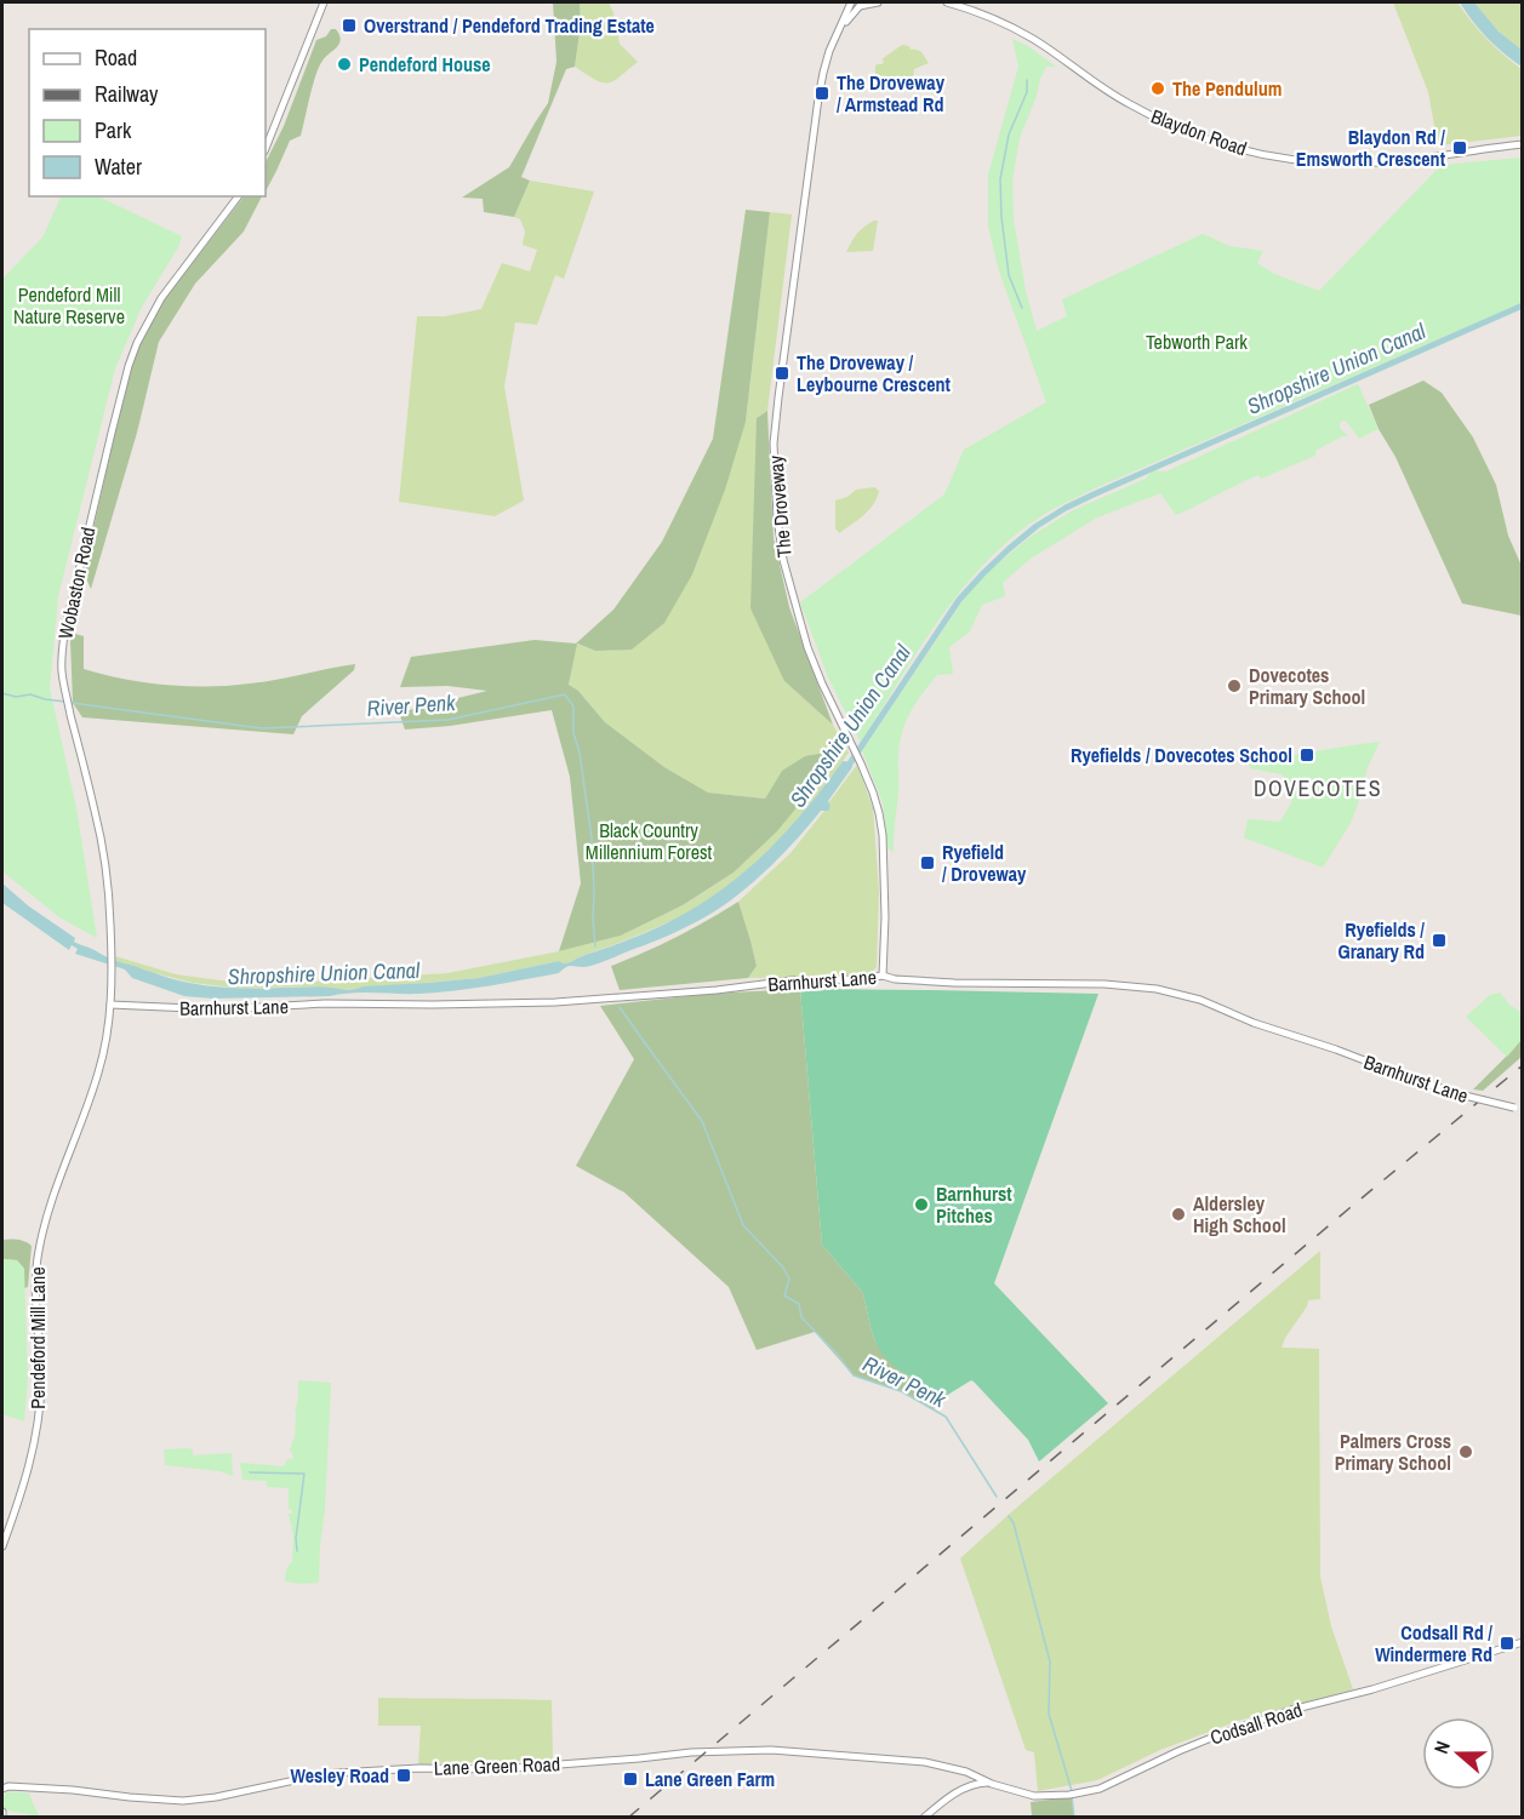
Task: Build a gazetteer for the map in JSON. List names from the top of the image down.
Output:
{
  "streets": {
    "street": [
      "Blaydon Road",
      "The Droveway",
      "Wobaston Road",
      "Barnhurst Lane",
      "Pendeford Mill Lane",
      "Codsall Road",
      "Lane Green Road"
    ]
  },
  "crossings": [
    ["The Droveway", "Barnhurst Lane"],
    ["Wobaston Road", "Barnhurst Lane"],
    ["Wobaston Road", "Pendeford Mill Lane"],
    ["Barnhurst Lane", "Pendeford Mill Lane"],
    ["Codsall Road", "Lane Green Road"]
  ],
  "districts": ["DOVECOTES"],
  "water": ["Shropshire Union Canal", "River Penk"],
  "parks": ["Pendeford Mill Nature Reserve", "Tebworth Park", "Black Country Millennium Forest"],
  "places": {
    "transit": [
      "Overstrand / Pendeford Trading Estate",
      "The Droveway / Armstead Rd",
      "Blaydon Rd / Emsworth Crescent",
      "The Droveway / Leybourne Crescent",
      "Ryefields / Dovecotes School",
      "Ryefield / Droveway",
      "Ryefields / Granary Rd",
      "Codsall Rd / Windermere Rd",
      "Wesley Road",
      "Lane Green Farm"
    ],
    "other": [
      "Pendeford House",
      "The Pendulum",
      "Dovecotes Primary School",
      "Barnhurst Pitches",
      "Aldersley High School",
      "Palmers Cross Primary School"
    ]
  },
  "legend": [
    "Road",
    "Railway",
    "Park",
    "Water"
  ],
  "north": "left"
}
